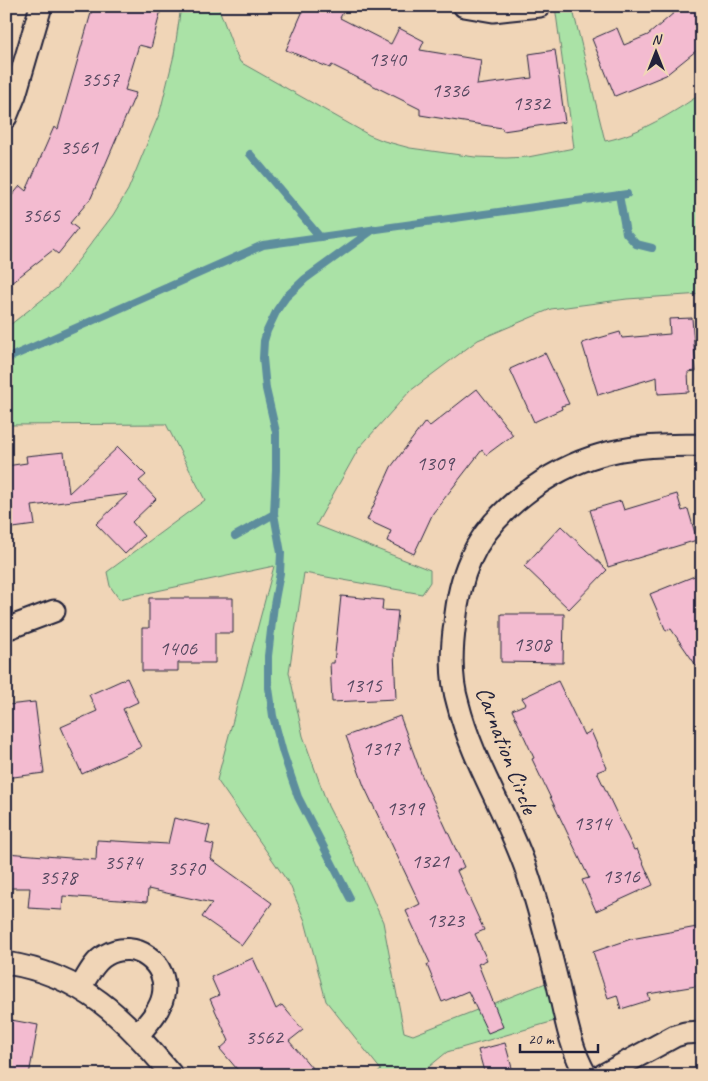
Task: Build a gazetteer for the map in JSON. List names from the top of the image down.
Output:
{
  "streets": {
    "street": ["Carnation Circle"]
  },
  "house_numbers": [
    "1340",
    "3557",
    "1336",
    "1332",
    "3561",
    "3565",
    "1309",
    "1308",
    "1406",
    "1315",
    "1317",
    "1319",
    "1314",
    "1321",
    "3574",
    "3570",
    "1316",
    "3578",
    "1323",
    "3562"
  ],
  "scale_bar": "20 m",
  "north": "top"
}
